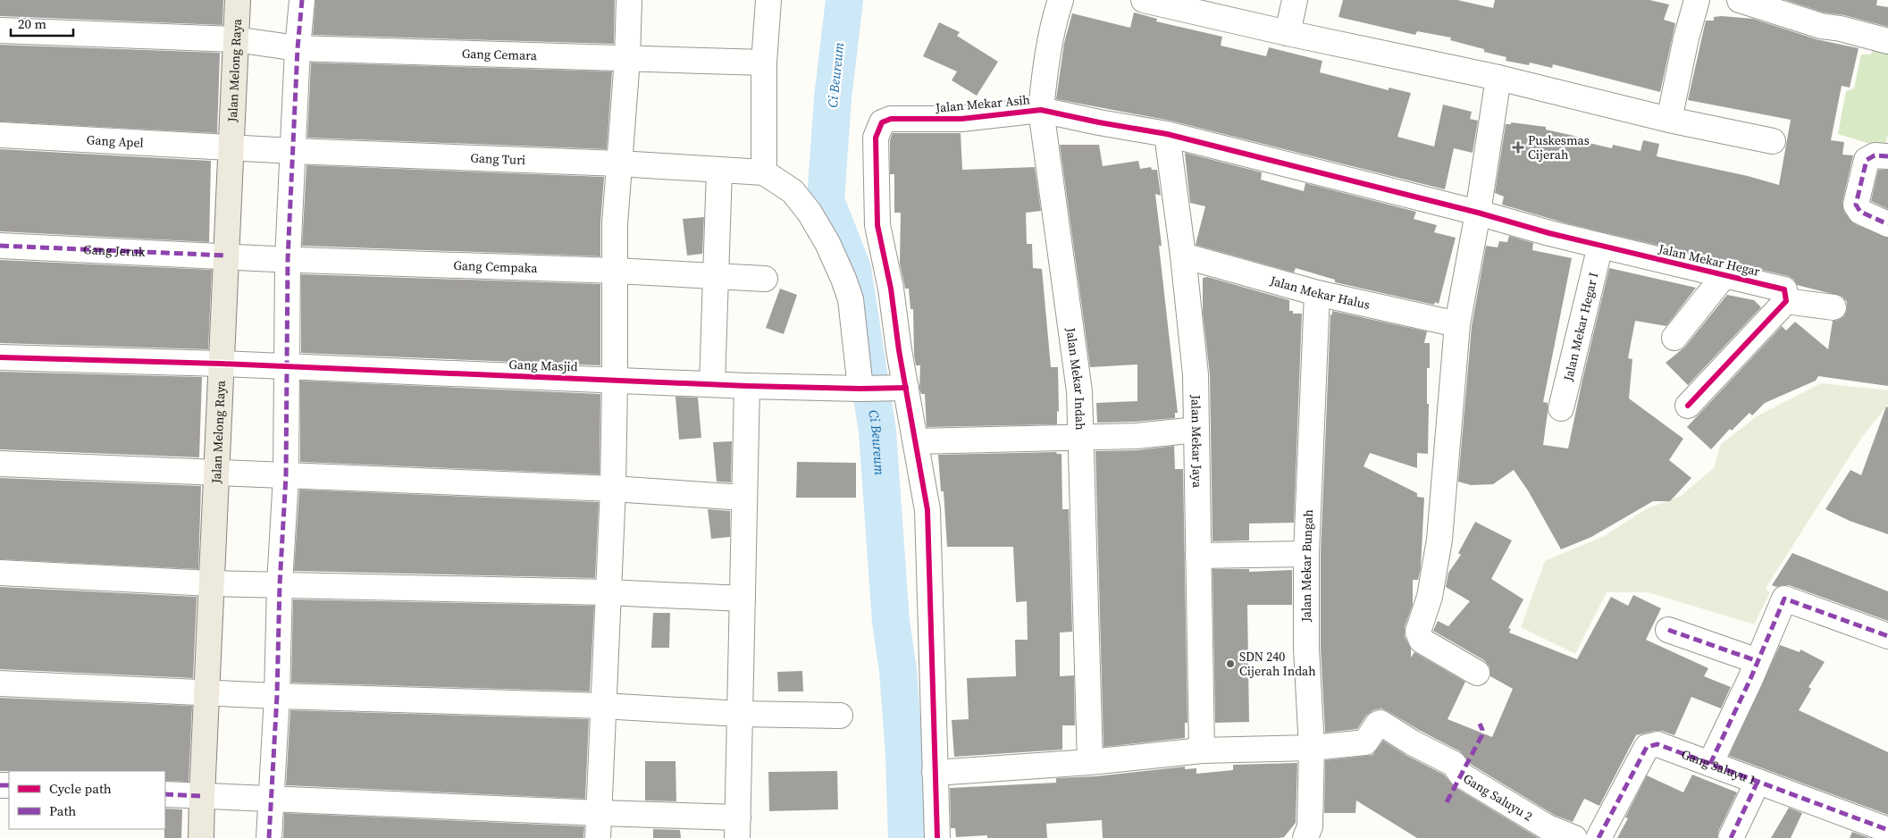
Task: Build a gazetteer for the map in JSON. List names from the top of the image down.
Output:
{
  "streets": {
    "main road": ["Jalan Melong Raya"],
    "street": [
      "Gang Cemara",
      "Jalan Mekar Asih",
      "Gang Apel",
      "Gang Turi",
      "Gang Jeruk",
      "Jalan Mekar Hegar",
      "Gang Cempaka",
      "Jalan Mekar Halus",
      "Jalan Mekar Hegar I",
      "Gang Masjid",
      "Jalan Mekar Indah",
      "Jalan Mekar Jaya",
      "Jalan Mekar Bungah",
      "Gang Saluyu 1",
      "Gang Saluyu 2"
    ]
  },
  "crossings": [
    ["Gang Cemara", "Jalan Melong Raya"],
    ["Jalan Melong Raya", "Gang Apel"],
    ["Jalan Melong Raya", "Gang Turi"],
    ["Jalan Melong Raya", "Gang Jeruk"],
    ["Jalan Melong Raya", "Gang Cempaka"],
    ["Jalan Melong Raya", "Gang Masjid"],
    ["Jalan Mekar Asih", "Jalan Mekar Hegar"],
    ["Jalan Mekar Asih", "Gang Masjid"],
    ["Jalan Mekar Asih", "Jalan Mekar Indah"],
    ["Jalan Mekar Asih", "Jalan Mekar Jaya"],
    ["Gang Apel", "Gang Turi"],
    ["Gang Jeruk", "Gang Cempaka"],
    ["Jalan Mekar Hegar", "Jalan Mekar Hegar I"],
    ["Jalan Mekar Hegar", "Jalan Mekar Jaya"],
    ["Jalan Mekar Halus", "Jalan Mekar Jaya"],
    ["Jalan Mekar Halus", "Jalan Mekar Bungah"],
    ["Jalan Mekar Bungah", "Gang Saluyu 2"]
  ],
  "water": ["Ci Beureum"],
  "places": {
    "health": ["Puskesmas Cijerah"],
    "other": ["SDN 240 Cijerah Indah"]
  },
  "legend": ["Cycle path", "Path"],
  "scale_bar": "20 m"
}
